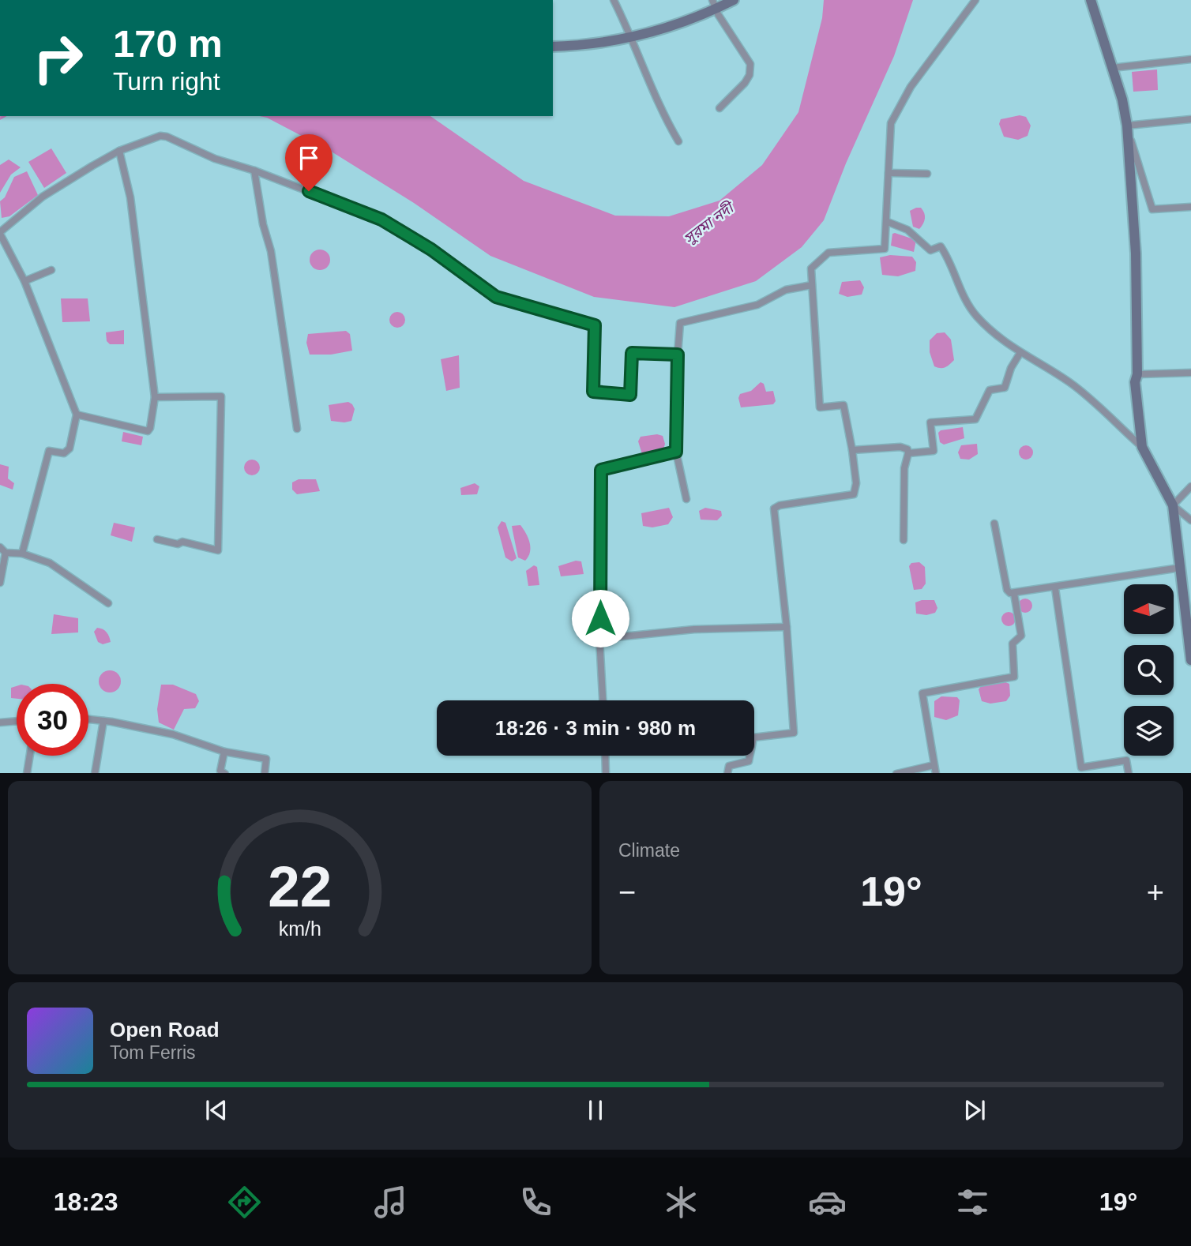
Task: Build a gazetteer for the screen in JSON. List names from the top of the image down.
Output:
{
  "water": ["সুরমা নদী"],
  "north": "left",
  "page": {
    "turn": ["170 m", "Turn right"],
    "limit": "30",
    "trip": "18:26 · 3 min · 980 m",
    "tile": "Climate",
    "heat": ["−", "19°", "+"],
    "song": ["Open Road", "Tom Ferris"],
    "tabs": ["18:23", "19°"],
    "gauge": ["22", "km/h"]
  }
}
